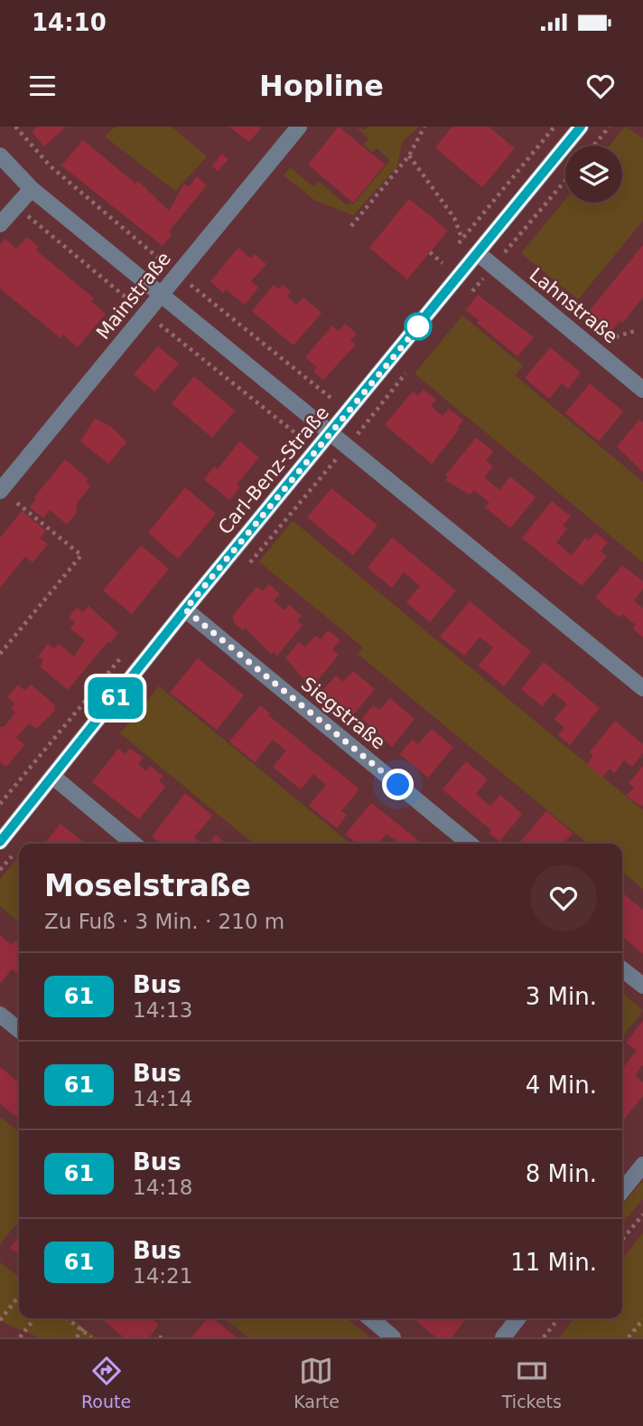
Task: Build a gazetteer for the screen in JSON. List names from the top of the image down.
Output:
{
  "streets": {
    "street": [
      "Mainstraße",
      "Lahnstraße",
      "Carl-Benz-Straße",
      "Siegstraße"
    ]
  },
  "crossings": [
    ["Lahnstraße", "Carl-Benz-Straße"],
    ["Carl-Benz-Straße", "Siegstraße"]
  ],
  "lines": ["bus line 61"],
  "page": {
    "status": "14:10",
    "header": "Hopline",
    "on_map": "61",
    "heading": ["Moselstraße", "Zu Fuß · 3 Min. · 210 m"],
    "list": [
      {
        "mark": "61",
        "name": "Bus",
        "note": "14:13",
        "value": "3 Min."
      },
      {
        "mark": "61",
        "name": "Bus",
        "note": "14:14",
        "value": "4 Min."
      },
      {
        "mark": "61",
        "name": "Bus",
        "note": "14:18",
        "value": "8 Min."
      },
      {
        "mark": "61",
        "name": "Bus",
        "note": "14:21",
        "value": "11 Min."
      }
    ],
    "tabs": ["Route", "Karte", "Tickets"]
  }
}
